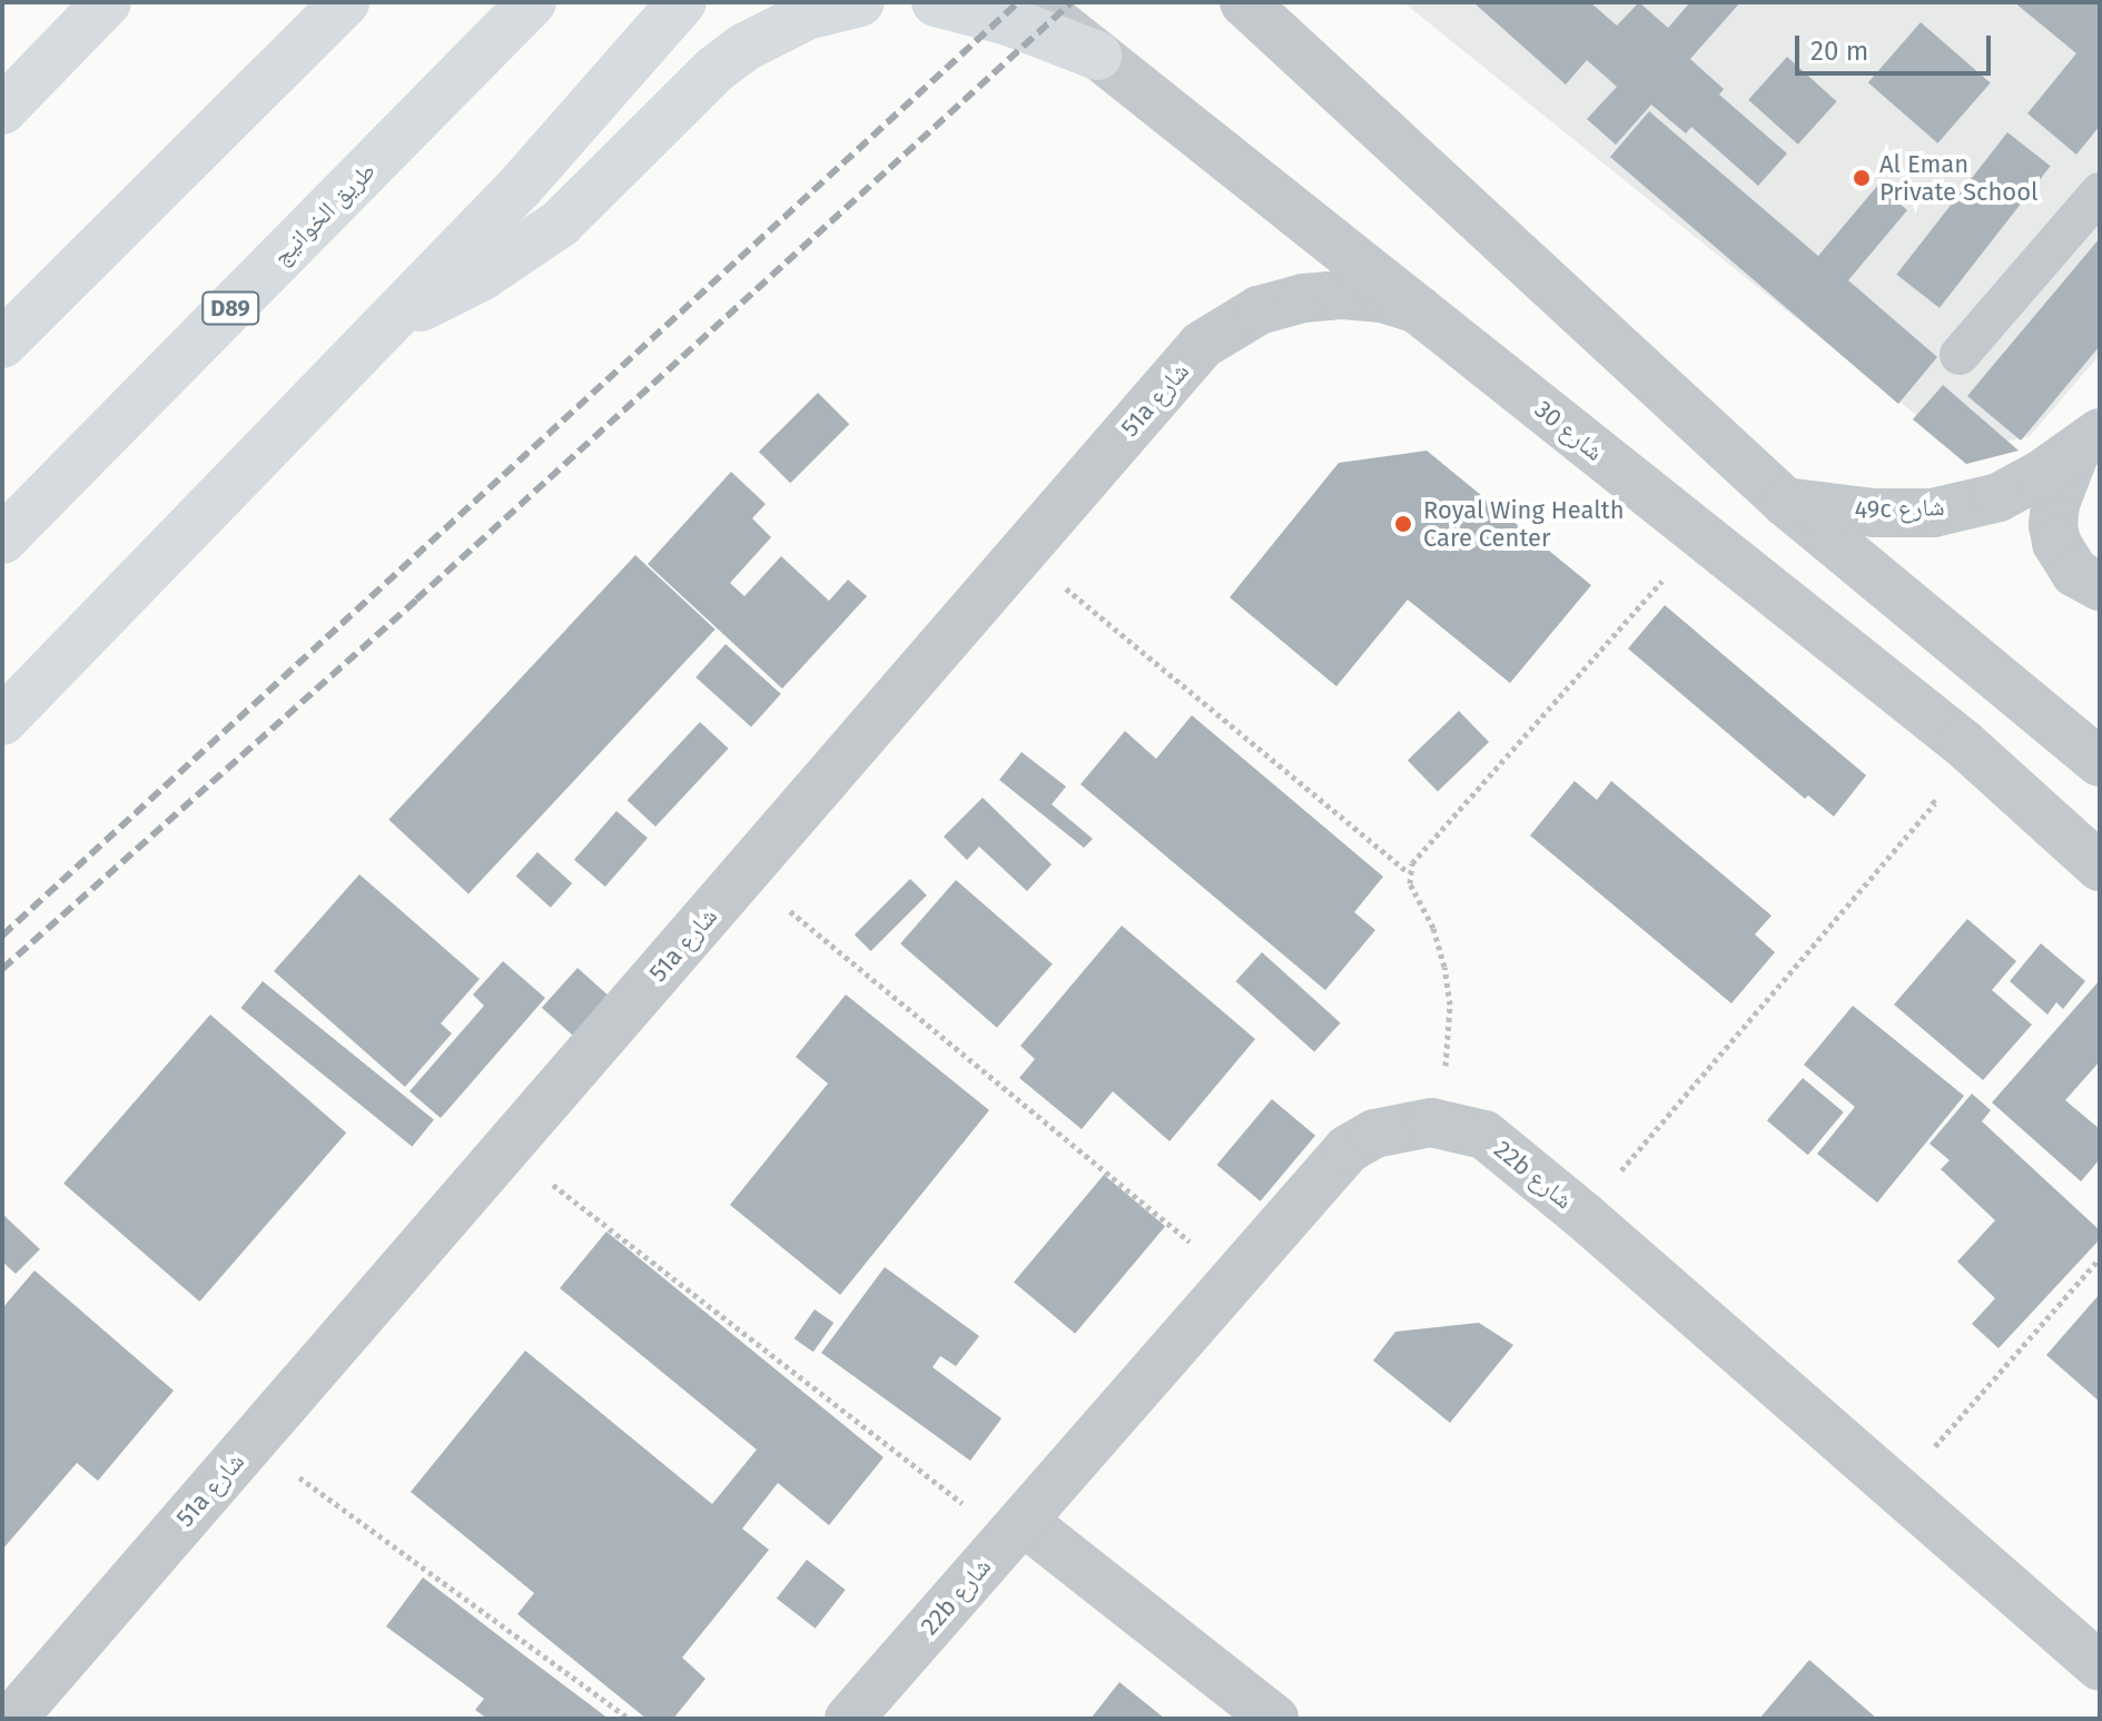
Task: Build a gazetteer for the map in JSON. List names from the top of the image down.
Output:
{
  "streets": {
    "main road": ["طريق الخوانيج", "D89"],
    "street": [
      "51a شارع",
      "شارع 30",
      "49c شارع",
      "22b شارع"
    ]
  },
  "crossings": [
    ["51a شارع", "شارع 30"]
  ],
  "places": ["Al Eman Private School", "Royal Wing Health Care Center"],
  "scale_bar": "20 m"
}
